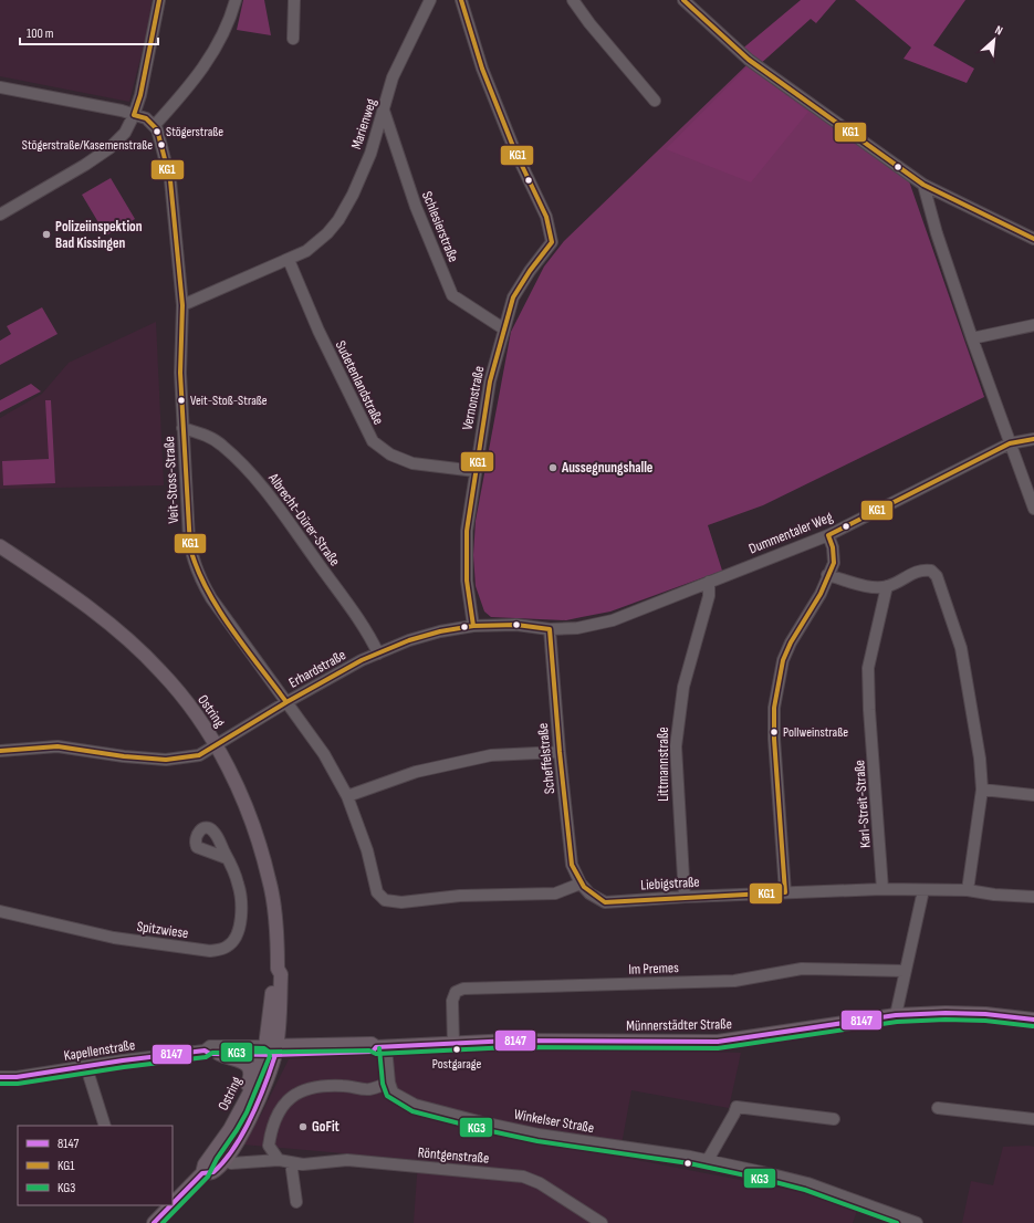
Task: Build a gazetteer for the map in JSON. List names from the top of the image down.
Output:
{
  "streets": {
    "main road": ["Ostring", "Münnerstädter Straße"],
    "street": [
      "Marienweg",
      "Schlesierstraße",
      "Sudetenlandstraße",
      "Vernonstraße",
      "Veit-Stoss-Straße",
      "Albrecht-Dürer-Straße",
      "Dummentaler Weg",
      "Erhardstraße",
      "Scheffelstraße",
      "Littmannstraße",
      "Karl-Streit-Straße",
      "Liebigstraße",
      "Spitzwiese",
      "Im Premes",
      "Kapellenstraße",
      "Winkelser Straße",
      "Röntgenstraße"
    ]
  },
  "crossings": [
    ["Marienweg", "Schlesierstraße"],
    ["Marienweg", "Sudetenlandstraße"],
    ["Schlesierstraße", "Vernonstraße"],
    ["Sudetenlandstraße", "Vernonstraße"],
    ["Vernonstraße", "Dummentaler Weg"],
    ["Vernonstraße", "Erhardstraße"],
    ["Veit-Stoss-Straße", "Albrecht-Dürer-Straße"],
    ["Veit-Stoss-Straße", "Erhardstraße"],
    ["Veit-Stoss-Straße", "Scheffelstraße"],
    ["Veit-Stoss-Straße", "Liebigstraße"],
    ["Albrecht-Dürer-Straße", "Erhardstraße"],
    ["Dummentaler Weg", "Erhardstraße"],
    ["Dummentaler Weg", "Scheffelstraße"],
    ["Dummentaler Weg", "Littmannstraße"],
    ["Erhardstraße", "Ostring"],
    ["Ostring", "Münnerstädter Straße"],
    ["Ostring", "Kapellenstraße"],
    ["Ostring", "Röntgenstraße"],
    ["Scheffelstraße", "Liebigstraße"],
    ["Littmannstraße", "Liebigstraße"],
    ["Karl-Streit-Straße", "Liebigstraße"],
    ["Im Premes", "Münnerstädter Straße"],
    ["Münnerstädter Straße", "Kapellenstraße"]
  ],
  "places": [
    "Stögerstraße",
    "Stögerstraße/Kasemenstraße",
    "Polizeiinspektion Bad Kissingen",
    "Veit-Stoß-Straße",
    "Aussegnungshalle",
    "Pollweinstraße",
    "Postgarage",
    "GoFit"
  ],
  "lines": ["transit line KG1", "transit line 8147", "transit line KG3"],
  "legend": ["8147", "KG1", "KG3"],
  "scale_bar": "100 m",
  "north": "top right"
}
